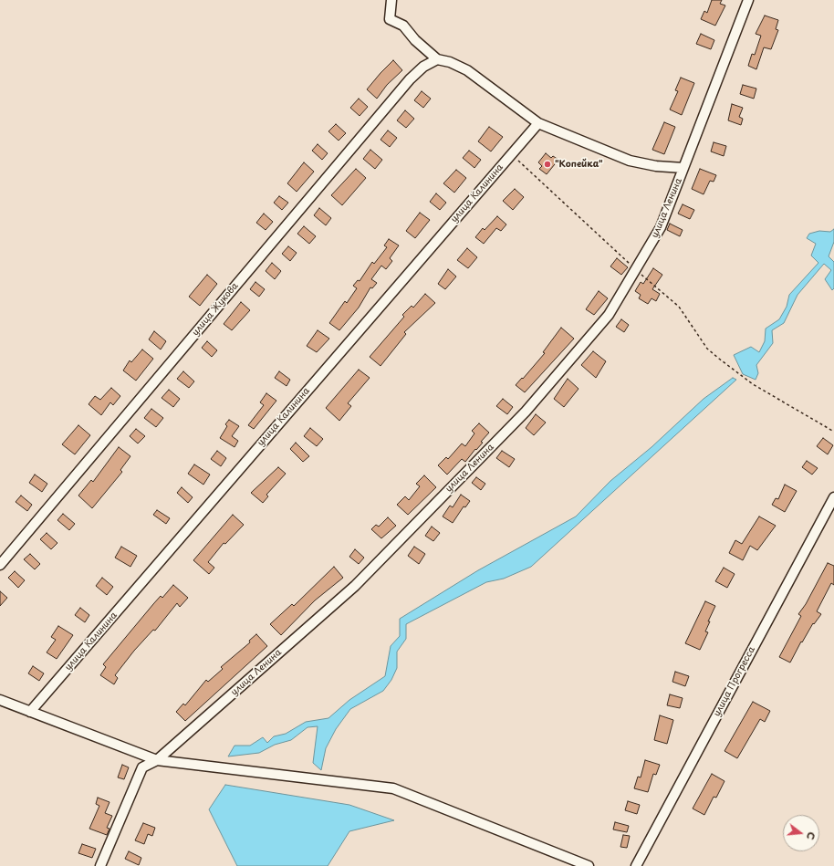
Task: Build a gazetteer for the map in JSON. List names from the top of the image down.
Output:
{
  "streets": {
    "street": [
      "улица Калинина",
      "улица Ленина",
      "улица Жукова",
      "улица Прогресса"
    ]
  },
  "places": ["\"Копейка\""],
  "north": "right"
}
